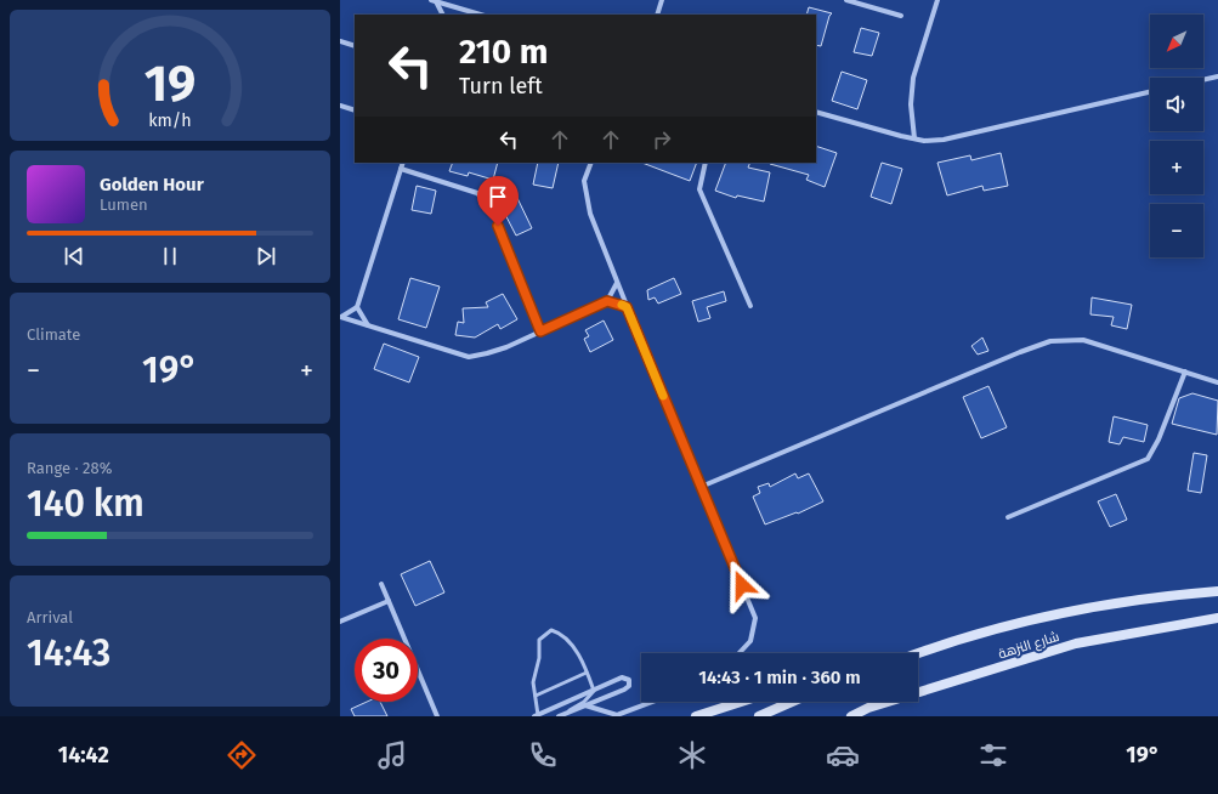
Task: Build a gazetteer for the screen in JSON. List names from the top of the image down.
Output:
{
  "streets": {
    "main road": ["شارع النزهة"]
  },
  "north": "bottom left",
  "page": {
    "map_buttons": ["+", "−"],
    "turn": ["210 m", "Turn left"],
    "song": ["Golden Hour", "Lumen"],
    "tile": [
      "Climate",
      ["Range · 28%", "140 km"],
      ["Arrival", "14:43"]
    ],
    "heat": ["−", "19°", "+"],
    "limit": "30",
    "trip": "14:43 · 1 min · 360 m",
    "tabs": ["14:42", "19°"],
    "gauge": ["19", "km/h"]
  }
}
